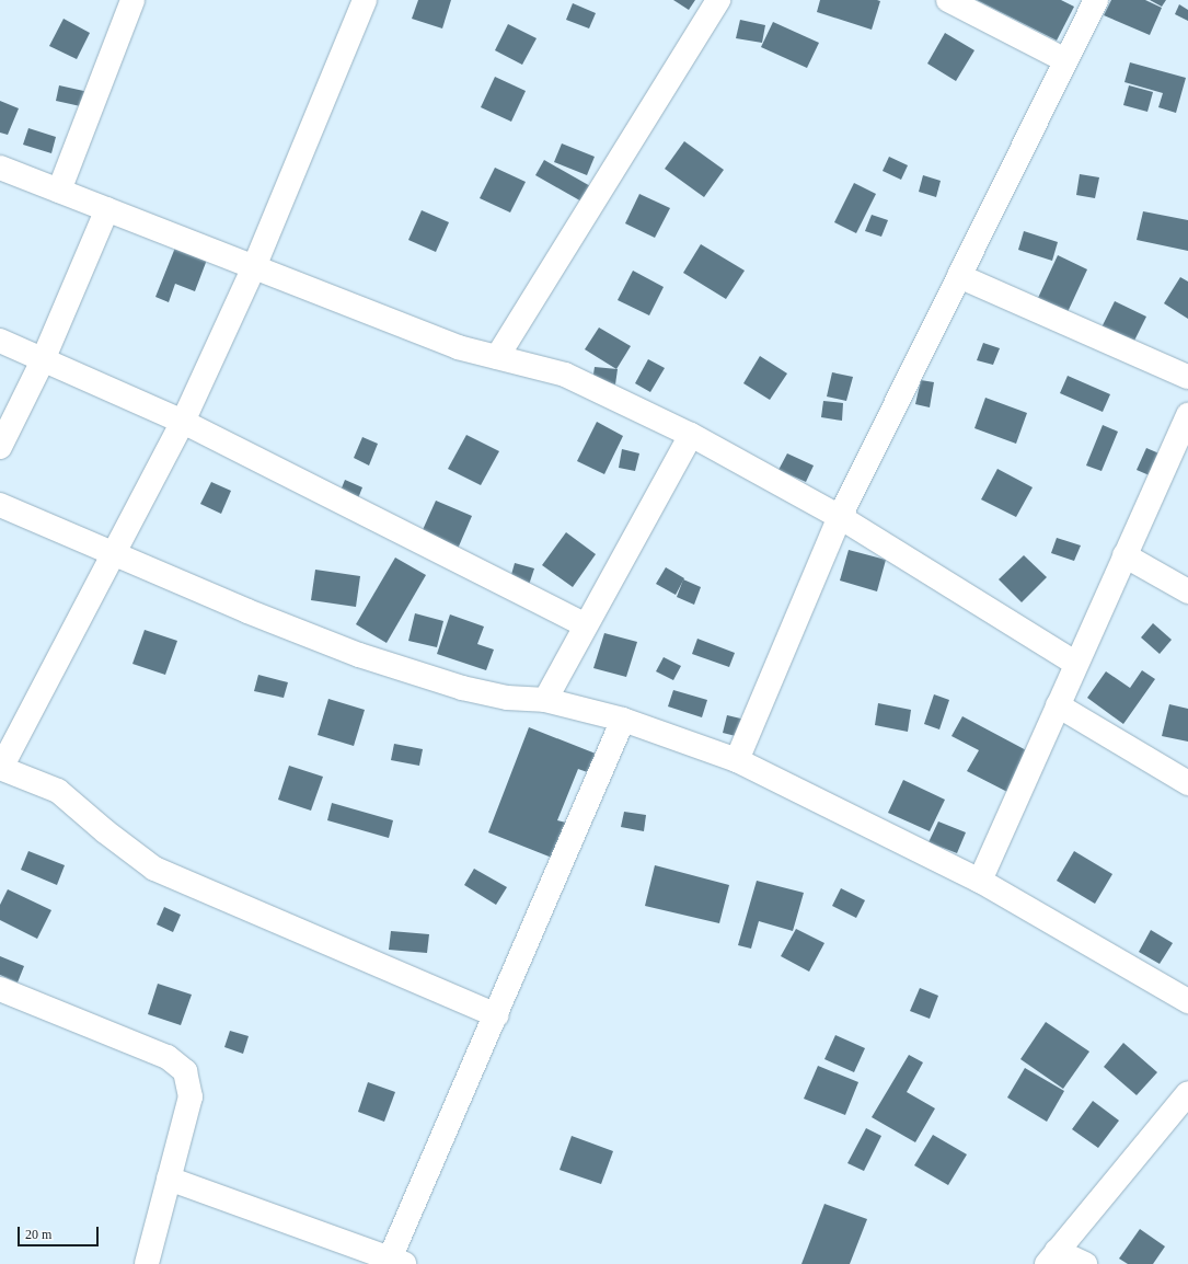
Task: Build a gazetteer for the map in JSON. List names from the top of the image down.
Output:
{
  "scale_bar": "20 m"
}
